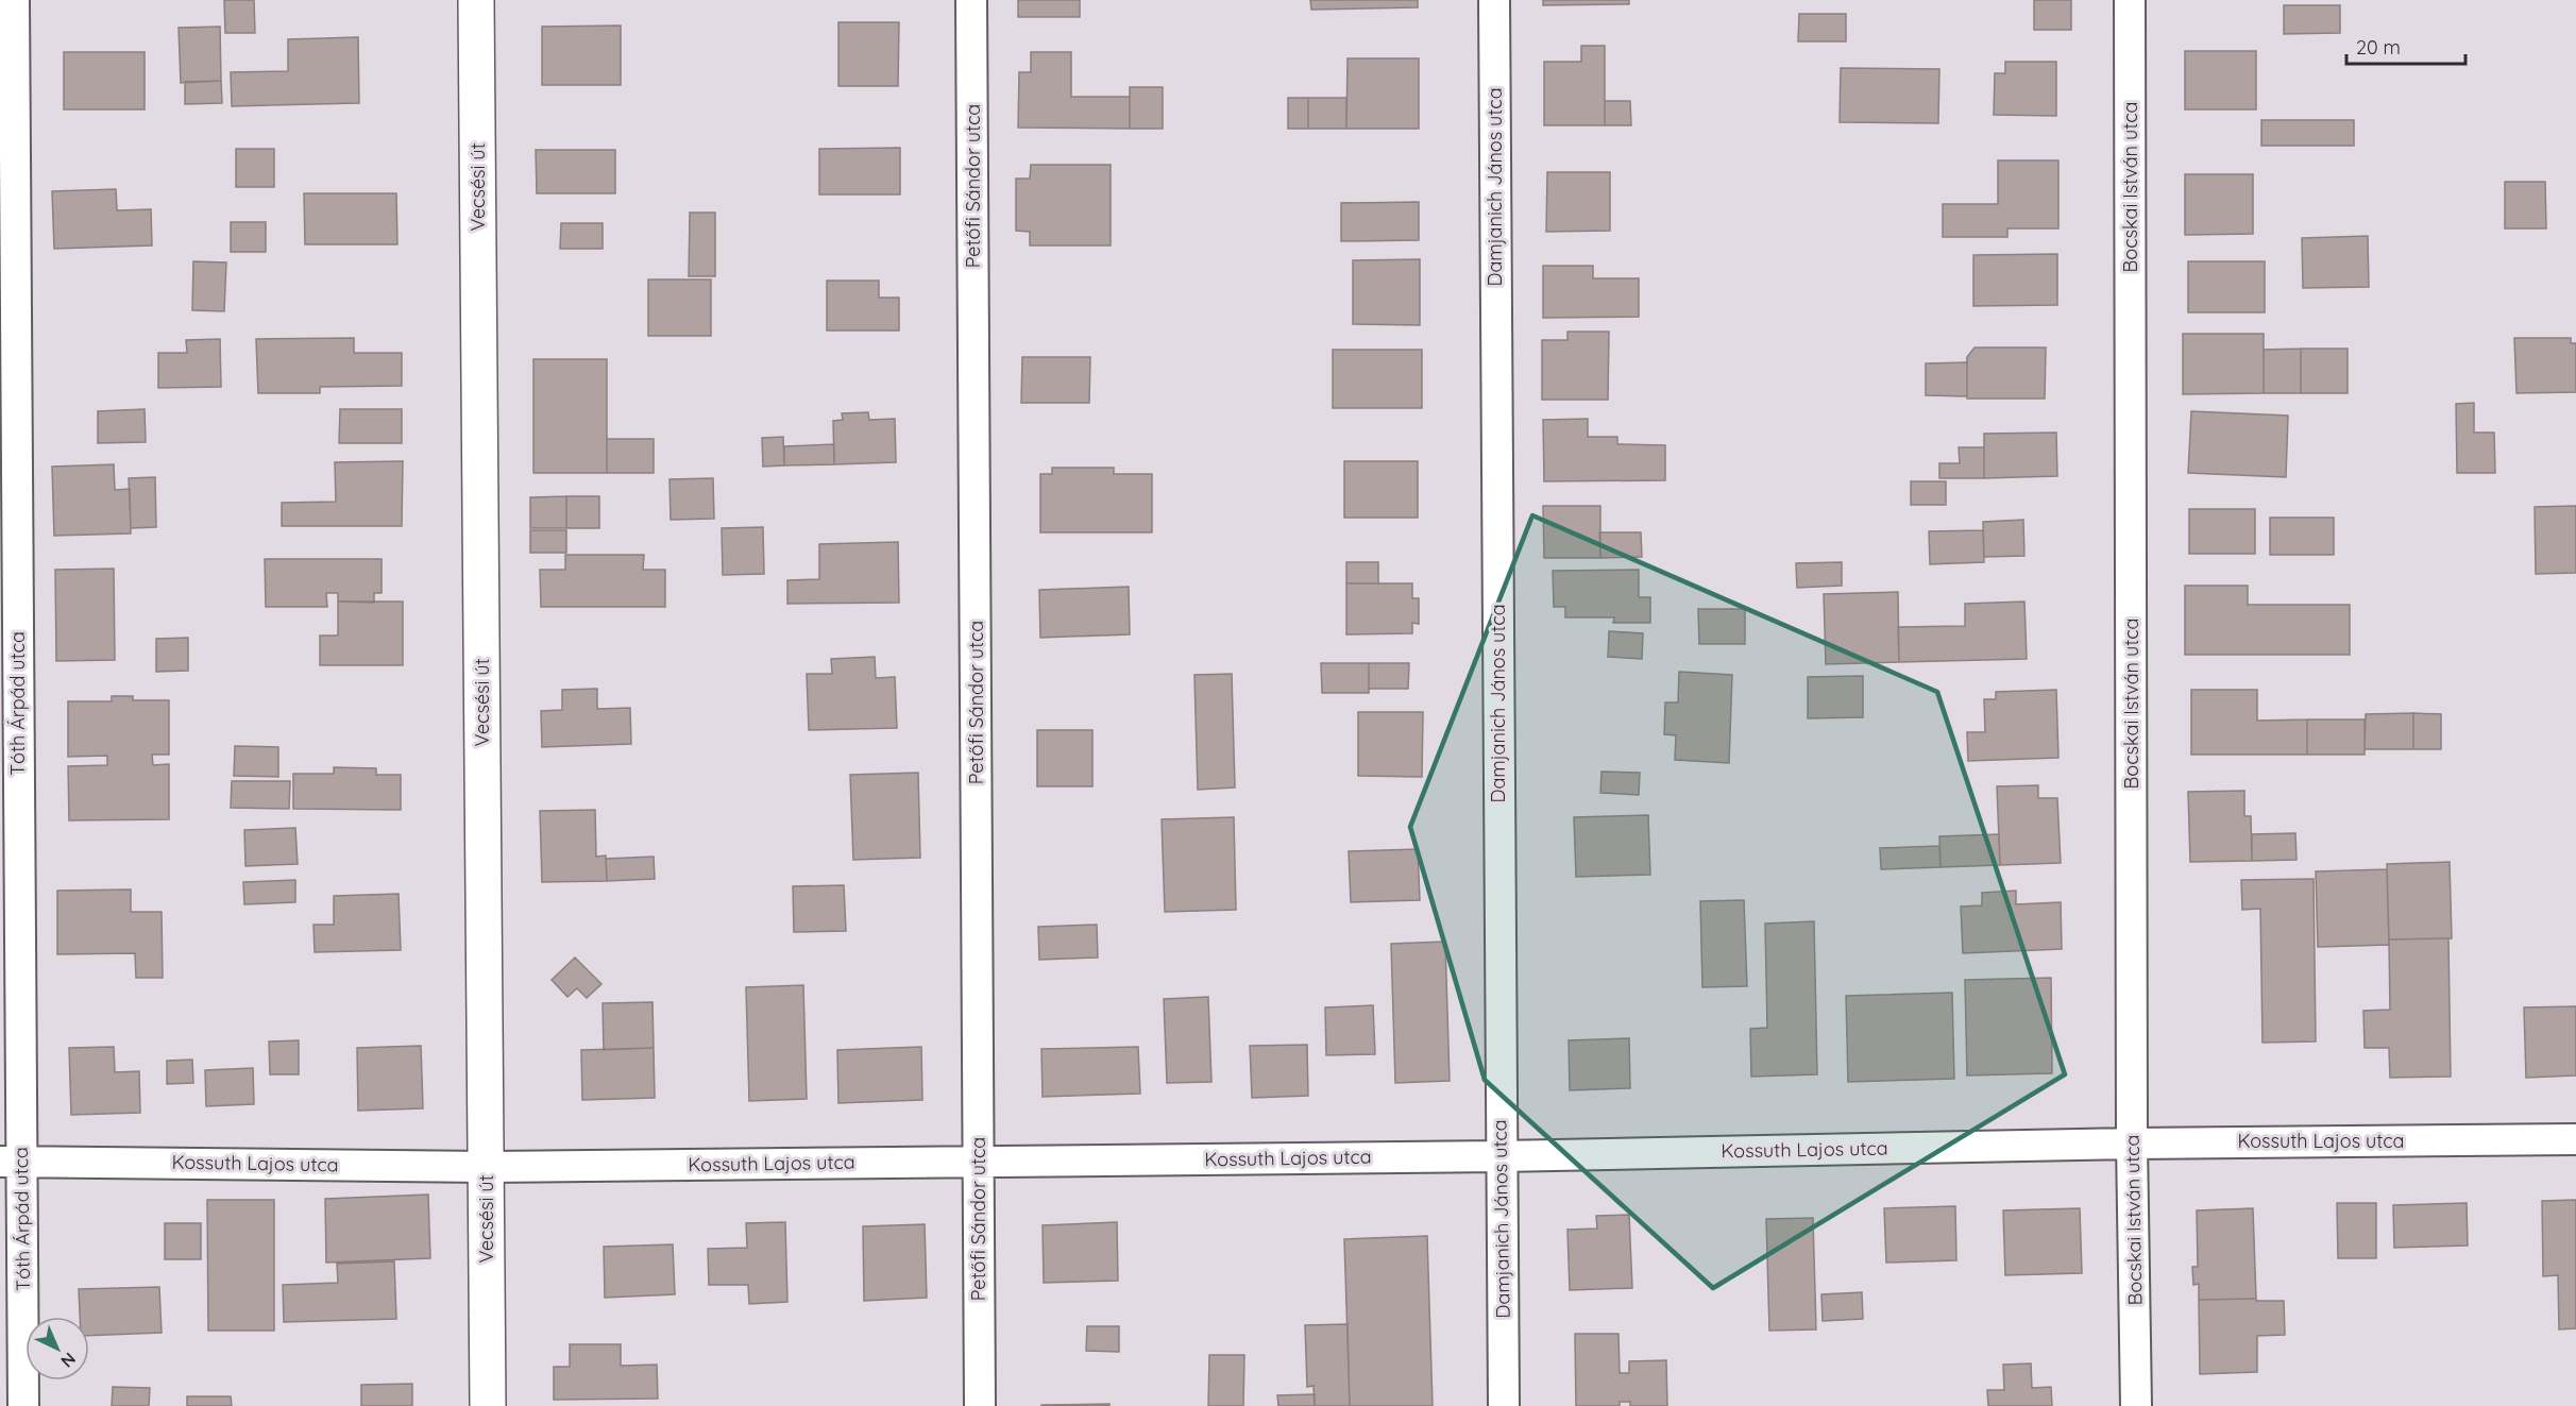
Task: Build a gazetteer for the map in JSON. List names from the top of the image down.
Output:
{
  "streets": {
    "main road": ["Vecsési út"],
    "street": [
      "Petőfi Sándor utca",
      "Damjanich János utca",
      "Bocskai István utca",
      "Tóth Árpád utca",
      "Kossuth Lajos utca"
    ]
  },
  "crossings": [
    ["Petőfi Sándor utca", "Kossuth Lajos utca"],
    ["Vecsési út", "Kossuth Lajos utca"],
    ["Damjanich János utca", "Kossuth Lajos utca"],
    ["Bocskai István utca", "Kossuth Lajos utca"],
    ["Tóth Árpád utca", "Kossuth Lajos utca"]
  ],
  "scale_bar": "20 m",
  "north": "bottom right"
}
